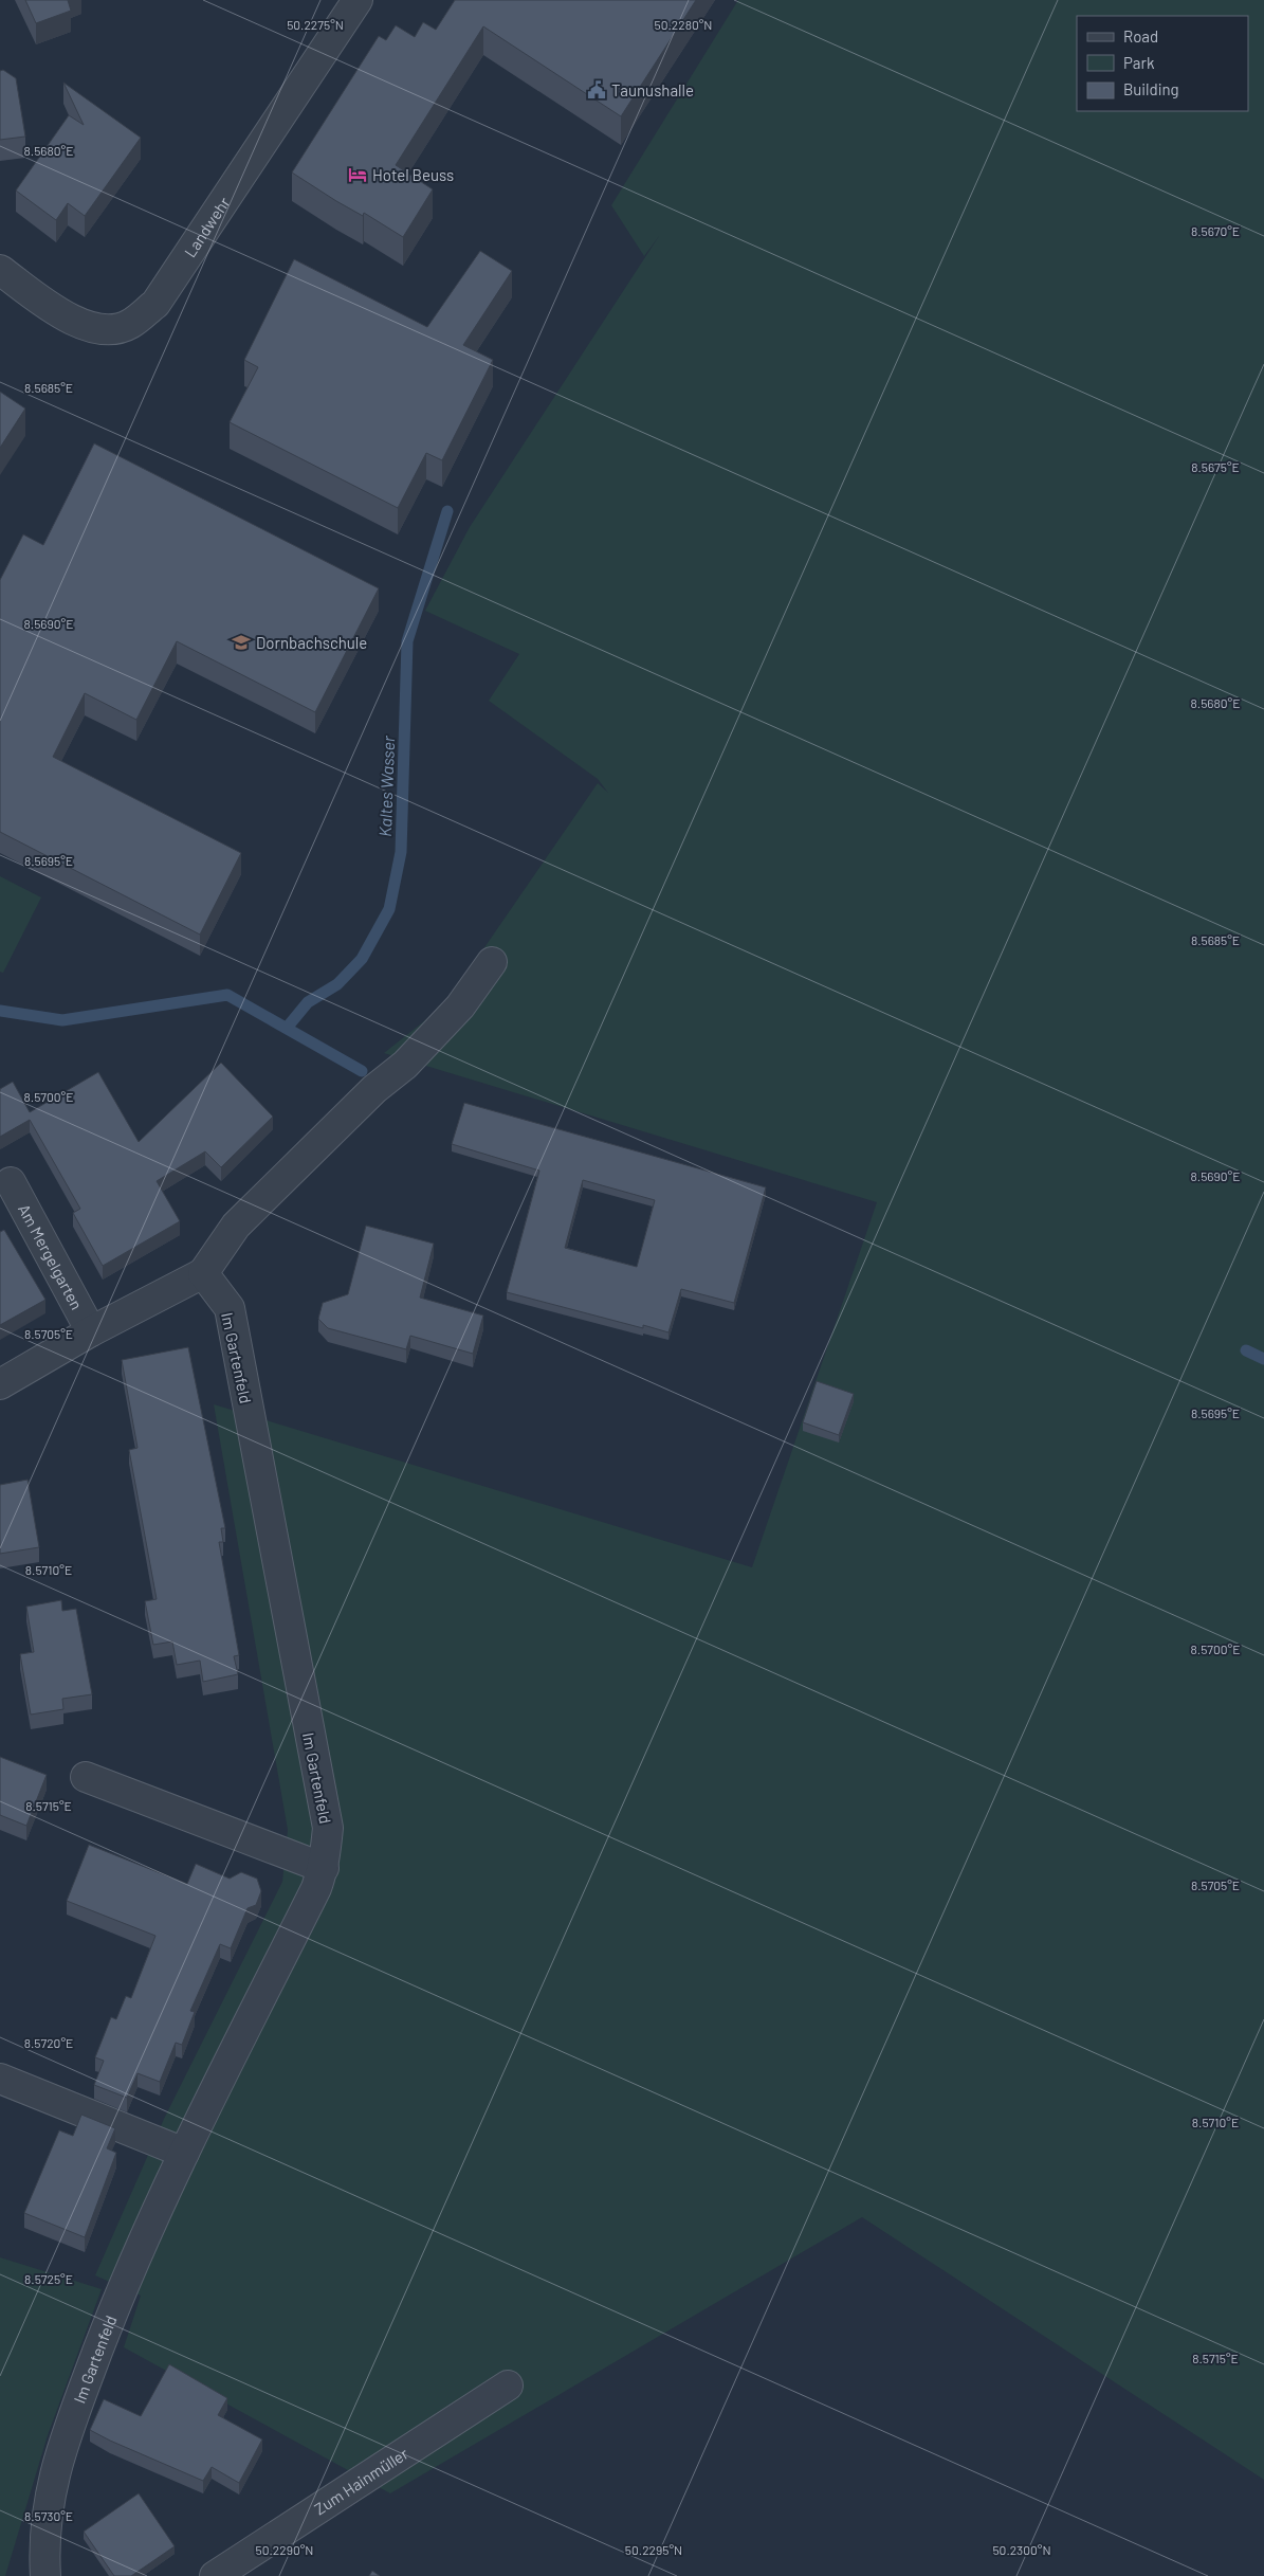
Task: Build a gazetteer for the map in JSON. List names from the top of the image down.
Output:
{
  "streets": {
    "street": [
      "Landwehr",
      "Am Mergelgarten",
      "Im Gartenfeld",
      "Zum Hainmüller"
    ]
  },
  "water": ["Kaltes Wasser"],
  "places": {
    "public building": ["Taunushalle"],
    "hotel": ["Hotel Beuss"],
    "school or university": ["Dornbachschule"]
  },
  "legend": ["Road", "Park", "Building"],
  "coordinates": [
    "50.2275°N",
    "50.2280°N",
    "8.5680°E",
    "8.5670°E",
    "8.5685°E",
    "8.5675°E",
    "8.5690°E",
    "8.5695°E",
    "8.5700°E",
    "8.5705°E",
    "8.5710°E",
    "8.5715°E",
    "8.5720°E",
    "8.5725°E",
    "8.5730°E",
    "50.2290°N",
    "50.2295°N",
    "50.2300°N"
  ]
}
